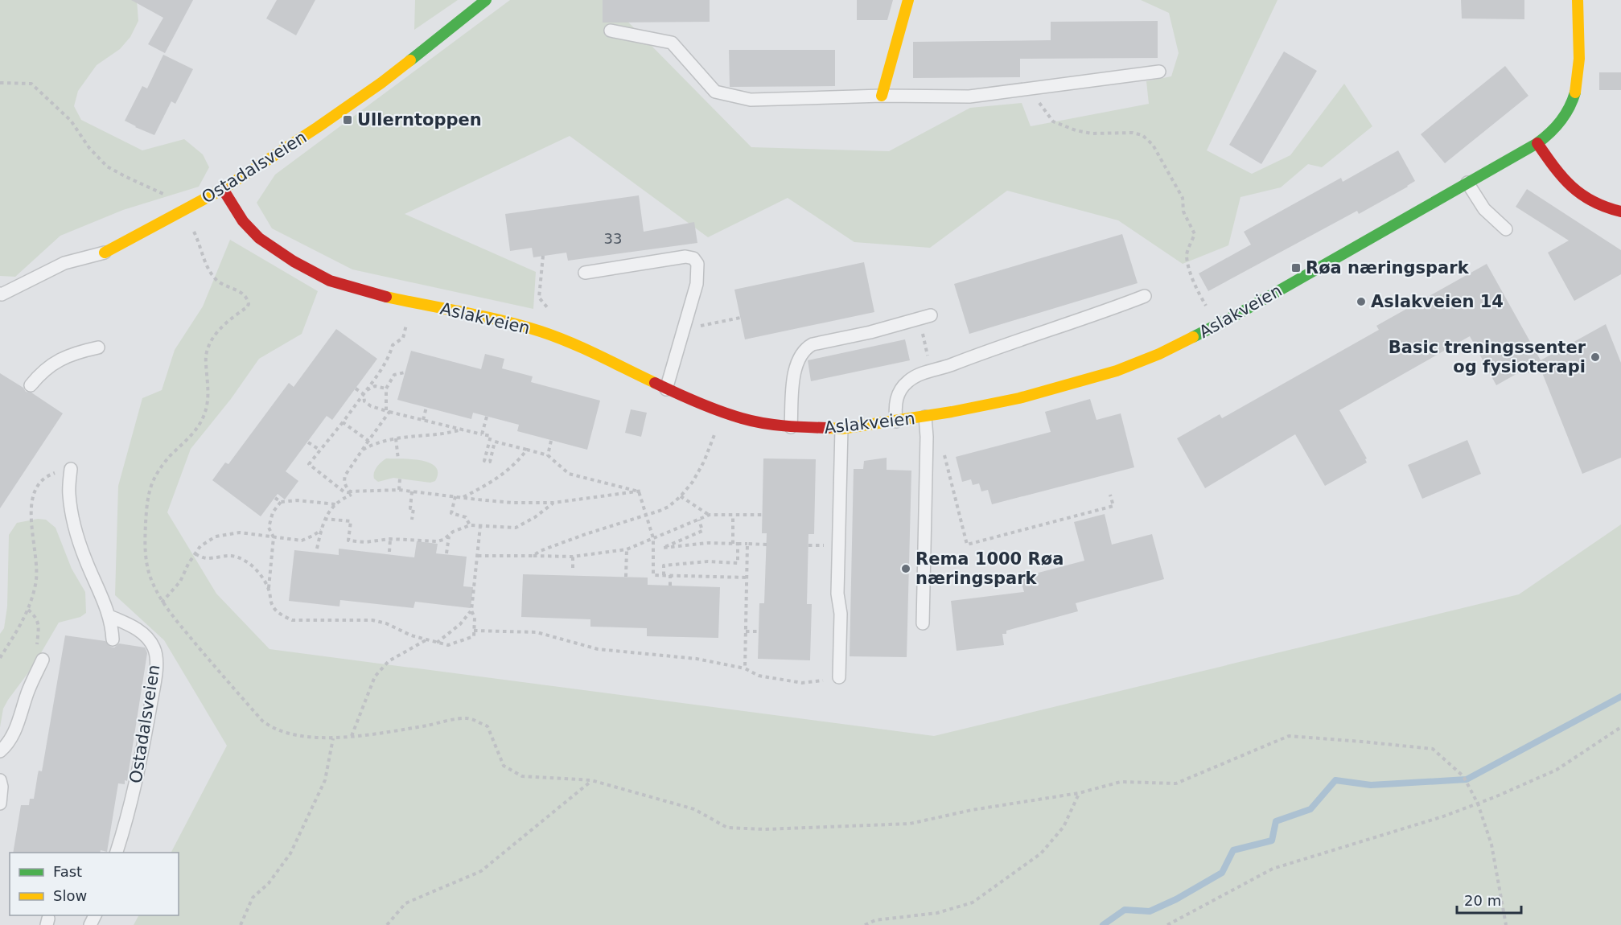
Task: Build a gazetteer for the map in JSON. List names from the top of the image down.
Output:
{
  "streets": {
    "street": ["Ostadalsveien", "Aslakveien"]
  },
  "crossings": [
    ["Ostadalsveien", "Aslakveien"]
  ],
  "places": {
    "transit": ["Ullerntoppen", "Røa næringspark"],
    "other": ["Aslakveien 14", "Basic treningssenter og fysioterapi", "Rema 1000 Røa næringspark"]
  },
  "house_numbers": ["33"],
  "legend": ["Fast", "Slow"],
  "scale_bar": "20 m"
}
